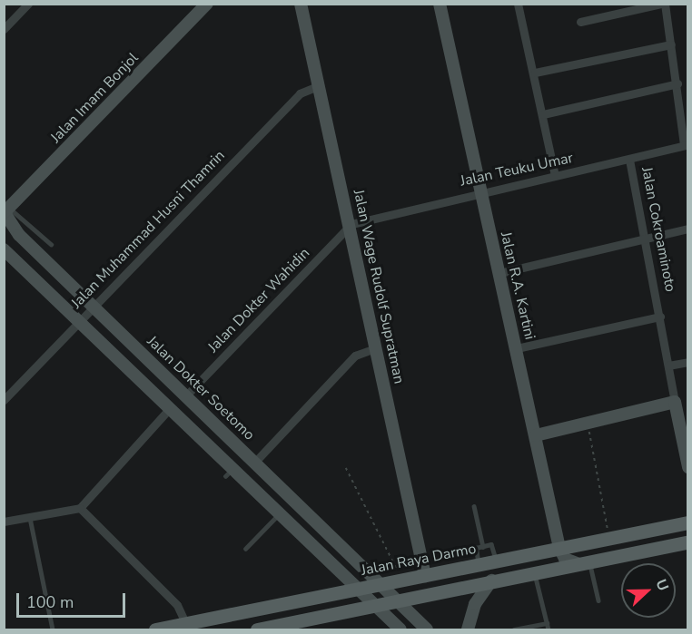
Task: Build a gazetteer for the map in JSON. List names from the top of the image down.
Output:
{
  "streets": {
    "main road": ["Jalan Raya Darmo"],
    "street": [
      "Jalan Imam Bonjol",
      "Jalan Teuku Umar",
      "Jalan Muhammad Husni Thamrin",
      "Jalan Cokroaminoto",
      "Jalan R.A. Kartini",
      "Jalan Wage Rudolf Supratman",
      "Jalan Dokter Wahidin",
      "Jalan Dokter Soetomo"
    ]
  },
  "crossings": [
    ["Jalan Imam Bonjol", "Jalan Dokter Soetomo"],
    ["Jalan Teuku Umar", "Jalan Cokroaminoto"],
    ["Jalan Teuku Umar", "Jalan R.A. Kartini"],
    ["Jalan Teuku Umar", "Jalan Wage Rudolf Supratman"],
    ["Jalan Teuku Umar", "Jalan Dokter Wahidin"],
    ["Jalan Muhammad Husni Thamrin", "Jalan Wage Rudolf Supratman"],
    ["Jalan Muhammad Husni Thamrin", "Jalan Dokter Soetomo"],
    ["Jalan R.A. Kartini", "Jalan Raya Darmo"],
    ["Jalan Wage Rudolf Supratman", "Jalan Dokter Wahidin"],
    ["Jalan Wage Rudolf Supratman", "Jalan Raya Darmo"],
    ["Jalan Dokter Wahidin", "Jalan Dokter Soetomo"],
    ["Jalan Dokter Soetomo", "Jalan Raya Darmo"]
  ],
  "scale_bar": "100 m",
  "north": "right"
}
